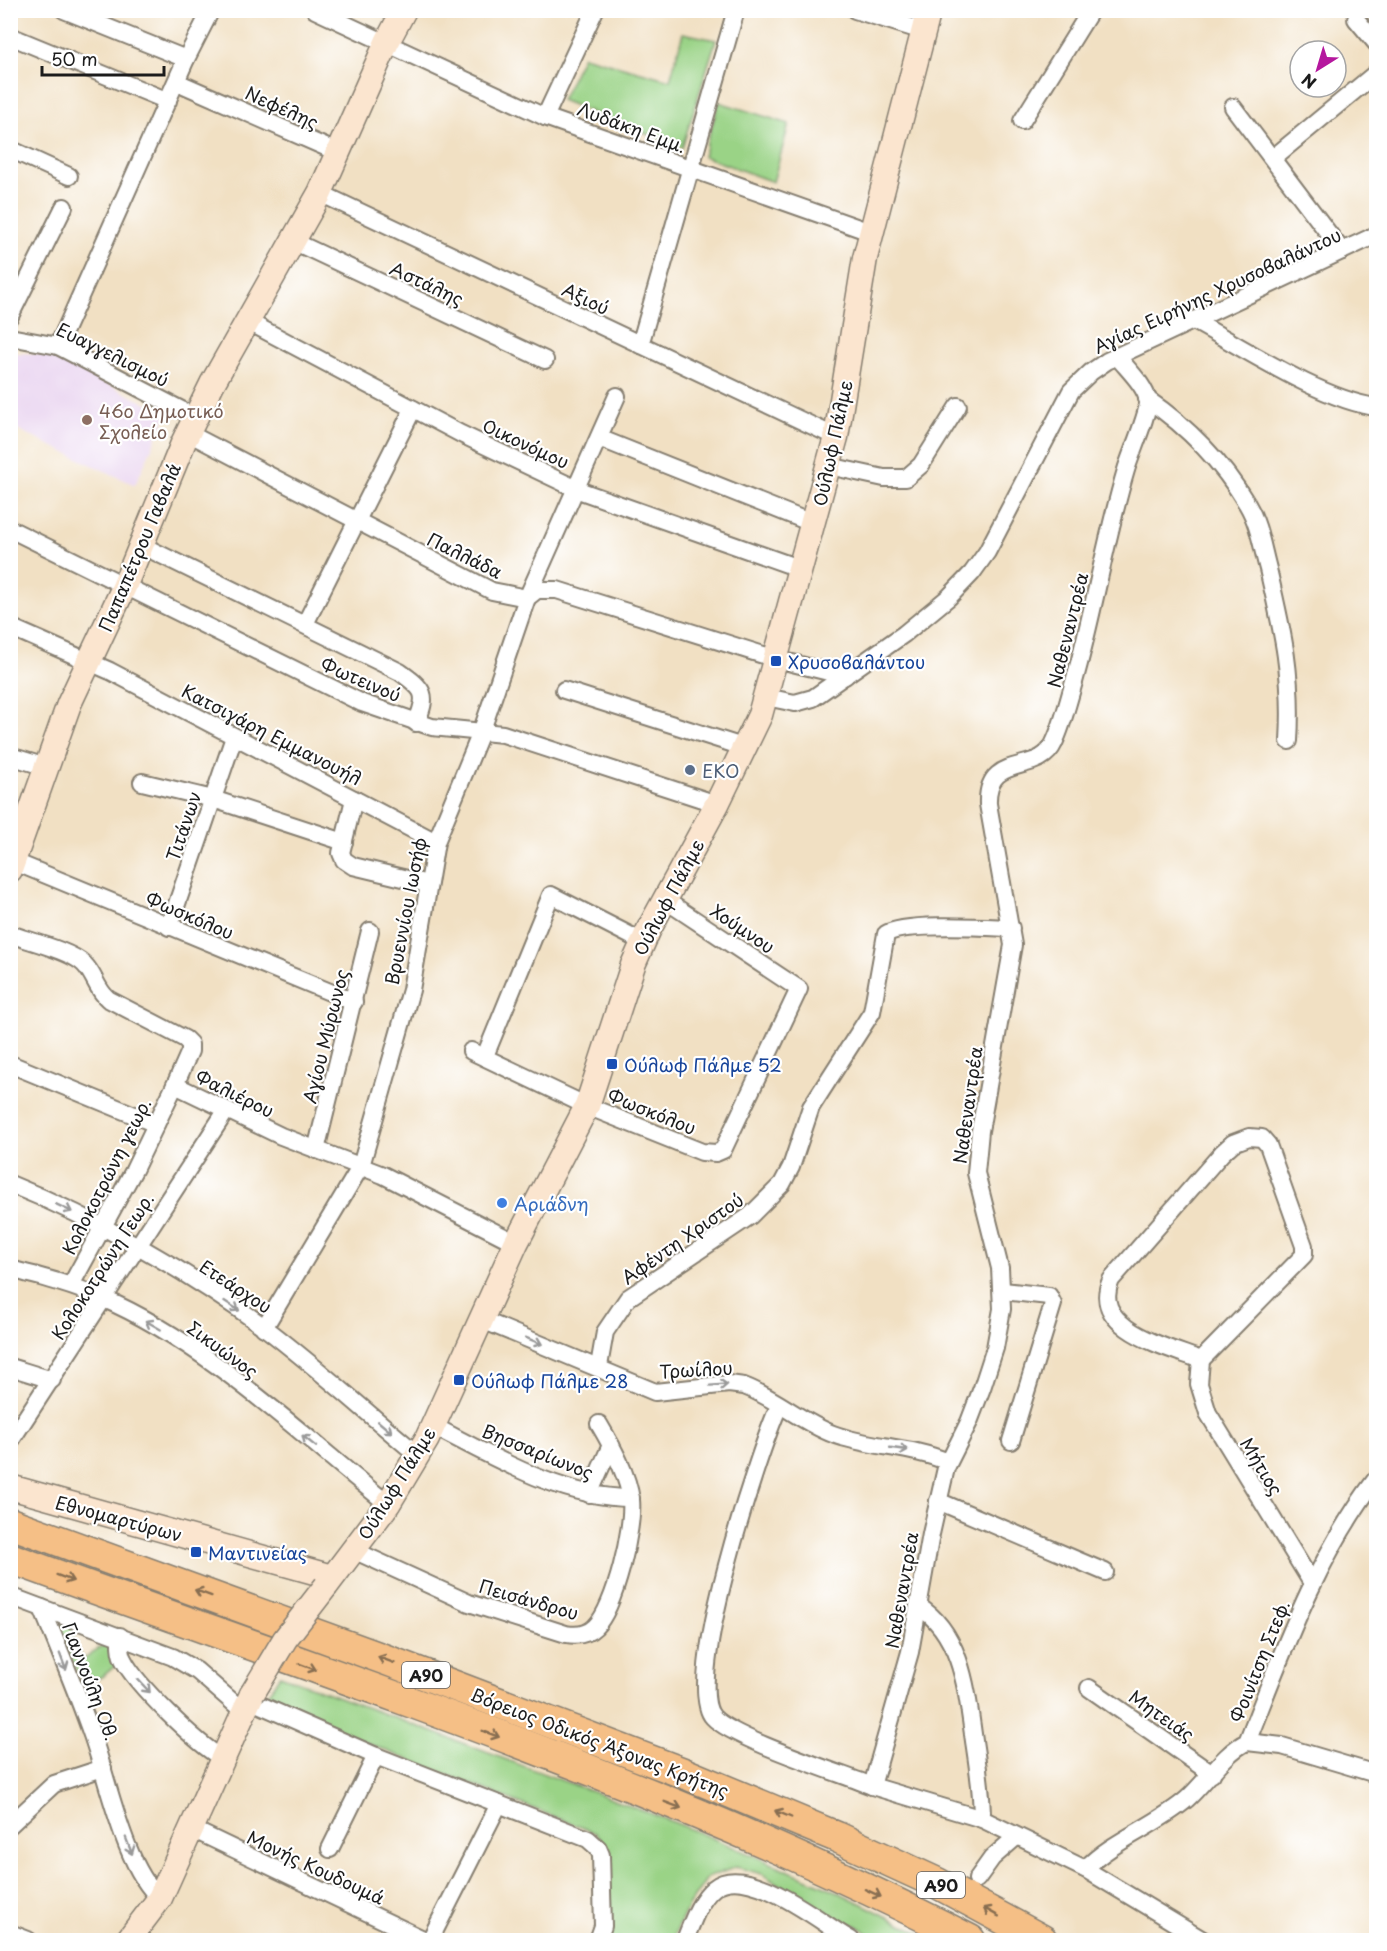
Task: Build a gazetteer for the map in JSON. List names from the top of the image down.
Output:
{
  "streets": {
    "highway": ["Α90", "Βόρειος Οδικός Άξονας Κρήτης"],
    "street": [
      "Νεφέλης",
      "Λυδάκη Εμμ.",
      "Αστάλης",
      "Αγίας Ειρήνης Χρυσοβαλάντου",
      "Αξιού",
      "Ευαγγελισμού",
      "Οικονόμου",
      "Ούλωφ Πάλμε",
      "Παπαπέτρου Γαβαλά",
      "Παλλάδα",
      "Ναθεναντρέα",
      "Φωτεινού",
      "Κατσιγάρη Εμμανουήλ",
      "Τιτάνων",
      "Βρυεννίου Ιωσήφ",
      "Φωσκόλου",
      "Χούμνου",
      "Αγίου Μύρωνος",
      "Φαλιέρου",
      "Κολοκοτρώνη γεωρ.",
      "Αφέντη Χριστού",
      "Κολοκοτρώνη Γεωρ.",
      "Ετεάρχου",
      "Σικυώνος",
      "Τρωίλου",
      "Βησσαρίωνος",
      "Μήτιος",
      "Εθνομαρτύρων",
      "Πεισάνδρου",
      "Φοινίτση Στεφ.",
      "Γιαννούλη Οθ.",
      "Μητειάς",
      "Μονής Κουδουμά"
    ]
  },
  "crossings": [
    ["Νεφέλης", "Παπαπέτρου Γαβαλά"],
    ["Λυδάκη Εμμ.", "Ούλωφ Πάλμε"],
    ["Λυδάκη Εμμ.", "Παπαπέτρου Γαβαλά"],
    ["Αστάλης", "Παπαπέτρου Γαβαλά"],
    ["Αγίας Ειρήνης Χρυσοβαλάντου", "Ούλωφ Πάλμε"],
    ["Αγίας Ειρήνης Χρυσοβαλάντου", "Παλλάδα"],
    ["Αξιού", "Ούλωφ Πάλμε"],
    ["Αξιού", "Παπαπέτρου Γαβαλά"],
    ["Ευαγγελισμού", "Παπαπέτρου Γαβαλά"],
    ["Ευαγγελισμού", "Παλλάδα"],
    ["Οικονόμου", "Ούλωφ Πάλμε"],
    ["Οικονόμου", "Παπαπέτρου Γαβαλά"],
    ["Οικονόμου", "Βρυεννίου Ιωσήφ"],
    ["Ούλωφ Πάλμε", "Παλλάδα"],
    ["Ούλωφ Πάλμε", "Φωτεινού"],
    ["Ούλωφ Πάλμε", "Φωσκόλου"],
    ["Ούλωφ Πάλμε", "Χούμνου"],
    ["Ούλωφ Πάλμε", "Φαλιέρου"],
    ["Ούλωφ Πάλμε", "Ετεάρχου"],
    ["Ούλωφ Πάλμε", "Σικυώνος"],
    ["Ούλωφ Πάλμε", "Τρωίλου"],
    ["Ούλωφ Πάλμε", "Βησσαρίωνος"],
    ["Ούλωφ Πάλμε", "Εθνομαρτύρων"],
    ["Ούλωφ Πάλμε", "Πεισάνδρου"],
    ["Ούλωφ Πάλμε", "Γιαννούλη Οθ."],
    ["Ούλωφ Πάλμε", "Μονής Κουδουμά"],
    ["Παπαπέτρου Γαβαλά", "Παλλάδα"],
    ["Παπαπέτρου Γαβαλά", "Φωτεινού"],
    ["Παπαπέτρου Γαβαλά", "Κατσιγάρη Εμμανουήλ"],
    ["Παπαπέτρου Γαβαλά", "Φωσκόλου"],
    ["Παλλάδα", "Βρυεννίου Ιωσήφ"],
    ["Ναθεναντρέα", "Αφέντη Χριστού"],
    ["Ναθεναντρέα", "Τρωίλου"],
    ["Φωτεινού", "Βρυεννίου Ιωσήφ"],
    ["Κατσιγάρη Εμμανουήλ", "Τιτάνων"],
    ["Κατσιγάρη Εμμανουήλ", "Βρυεννίου Ιωσήφ"],
    ["Τιτάνων", "Φωσκόλου"],
    ["Βρυεννίου Ιωσήφ", "Φαλιέρου"],
    ["Βρυεννίου Ιωσήφ", "Ετεάρχου"],
    ["Φωσκόλου", "Χούμνου"],
    ["Φωσκόλου", "Αγίου Μύρωνος"],
    ["Αγίου Μύρωνος", "Φαλιέρου"],
    ["Φαλιέρου", "Κολοκοτρώνη γεωρ."],
    ["Φαλιέρου", "Κολοκοτρώνη Γεωρ."],
    ["Κολοκοτρώνη γεωρ.", "Ετεάρχου"],
    ["Κολοκοτρώνη γεωρ.", "Σικυώνος"],
    ["Αφέντη Χριστού", "Τρωίλου"],
    ["Κολοκοτρώνη Γεωρ.", "Ετεάρχου"],
    ["Κολοκοτρώνη Γεωρ.", "Σικυώνος"],
    ["Βησσαρίωνος", "Πεισάνδρου"],
    ["Μήτιος", "Φοινίτση Στεφ."],
    ["Φοινίτση Στεφ.", "Μητειάς"]
  ],
  "one_way": ["Ετεάρχου", "Σικυώνος", "Τρωίλου"],
  "places": {
    "other": ["46ο Δημοτικό Σχολείο", "EKO", "Αριάδνη"],
    "transit": [
      "Χρυσοβαλάντου",
      "Ούλωφ Πάλμε 52",
      "Ούλωφ Πάλμε 28",
      "Μαντινείας"
    ]
  },
  "scale_bar": "50 m",
  "north": "bottom left"
}
